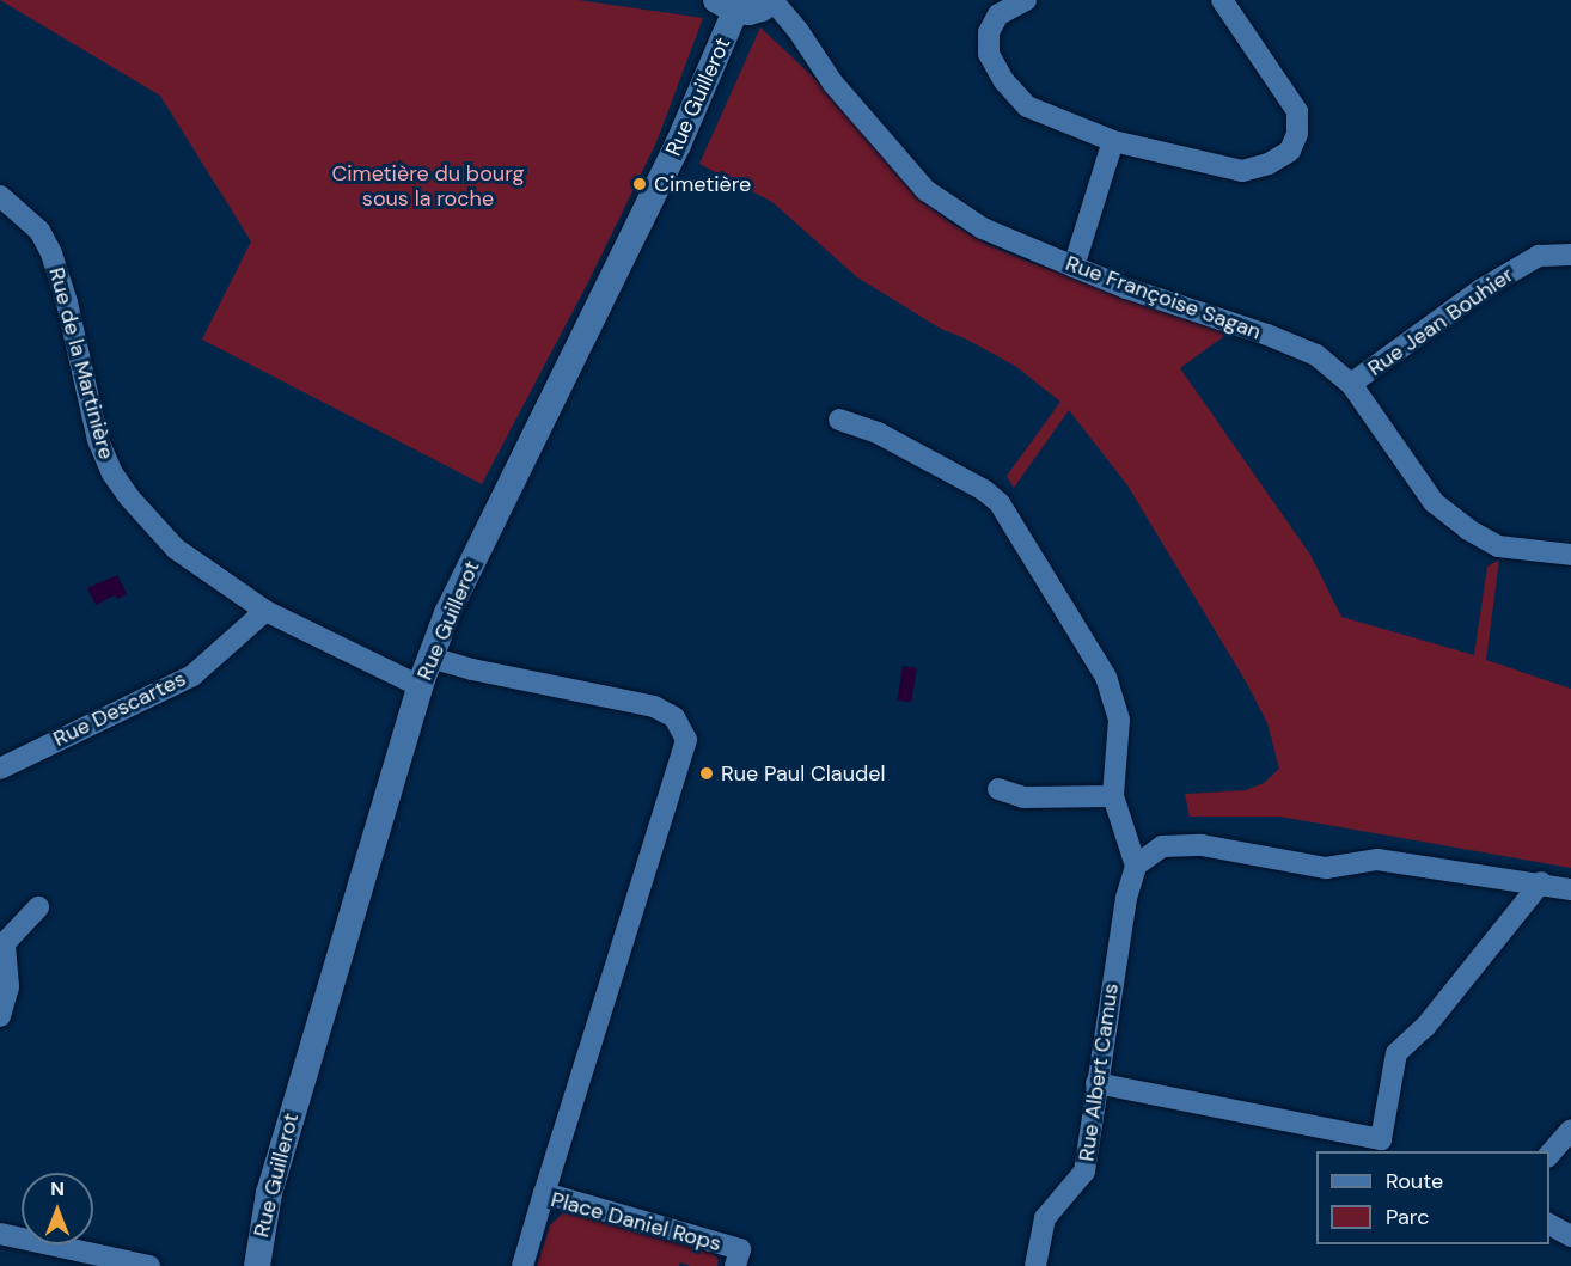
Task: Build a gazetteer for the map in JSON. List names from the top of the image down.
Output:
{
  "streets": {
    "street": [
      "Rue Guillerot",
      "Rue Françoise Sagan",
      "Rue Jean Bouhier",
      "Rue de la Martinière",
      "Rue Descartes",
      "Rue Albert Camus",
      "Place Daniel Rops"
    ]
  },
  "crossings": [
    ["Rue Guillerot", "Rue de la Martinière"],
    ["Rue Françoise Sagan", "Rue Jean Bouhier"],
    ["Rue de la Martinière", "Rue Descartes"]
  ],
  "parks": ["Cimetière du bourg sous la roche"],
  "places": ["Cimetière", "Rue Paul Claudel"],
  "legend": ["Route", "Parc"],
  "north": "top"
}
